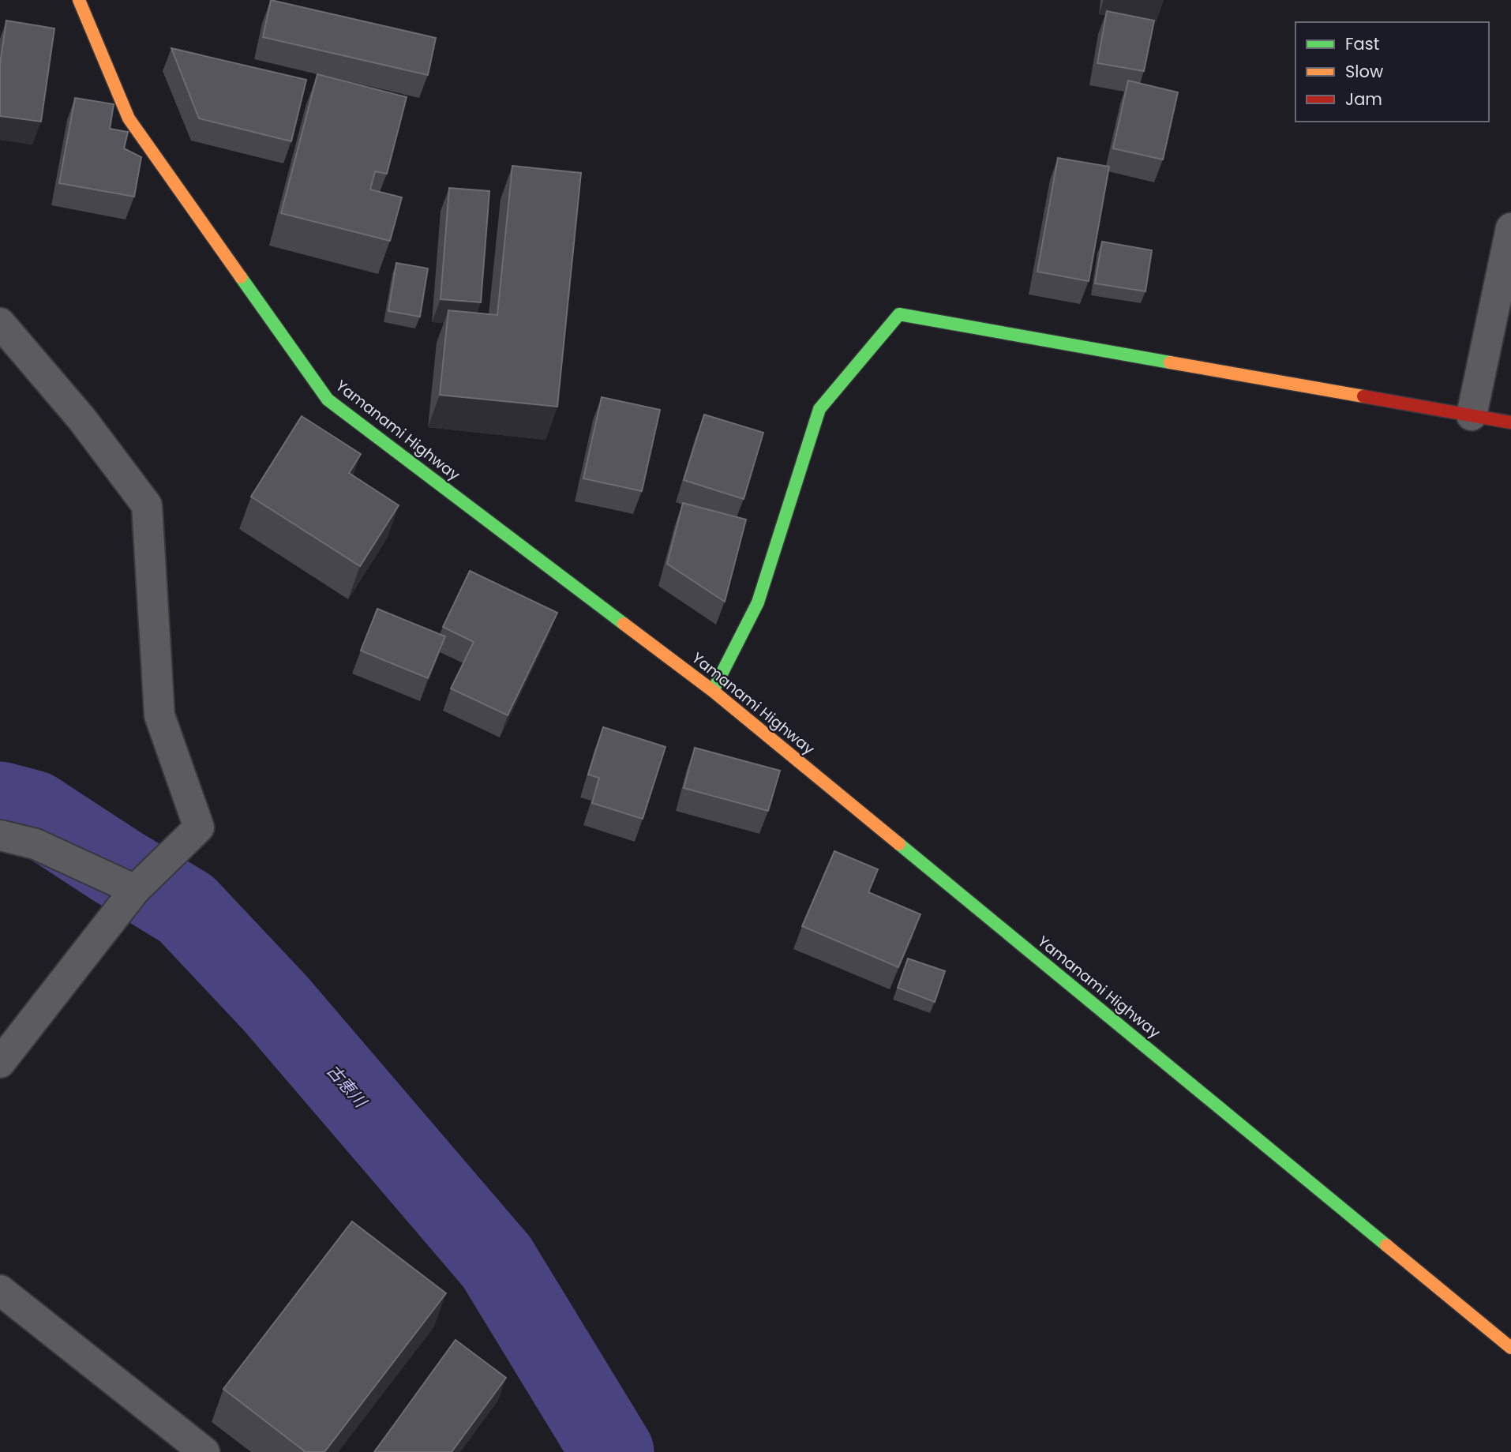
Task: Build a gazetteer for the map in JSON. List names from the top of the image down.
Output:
{
  "streets": {
    "main road": ["Yamanami Highway"]
  },
  "water": ["古恵川"],
  "legend": ["Fast", "Slow", "Jam"]
}
